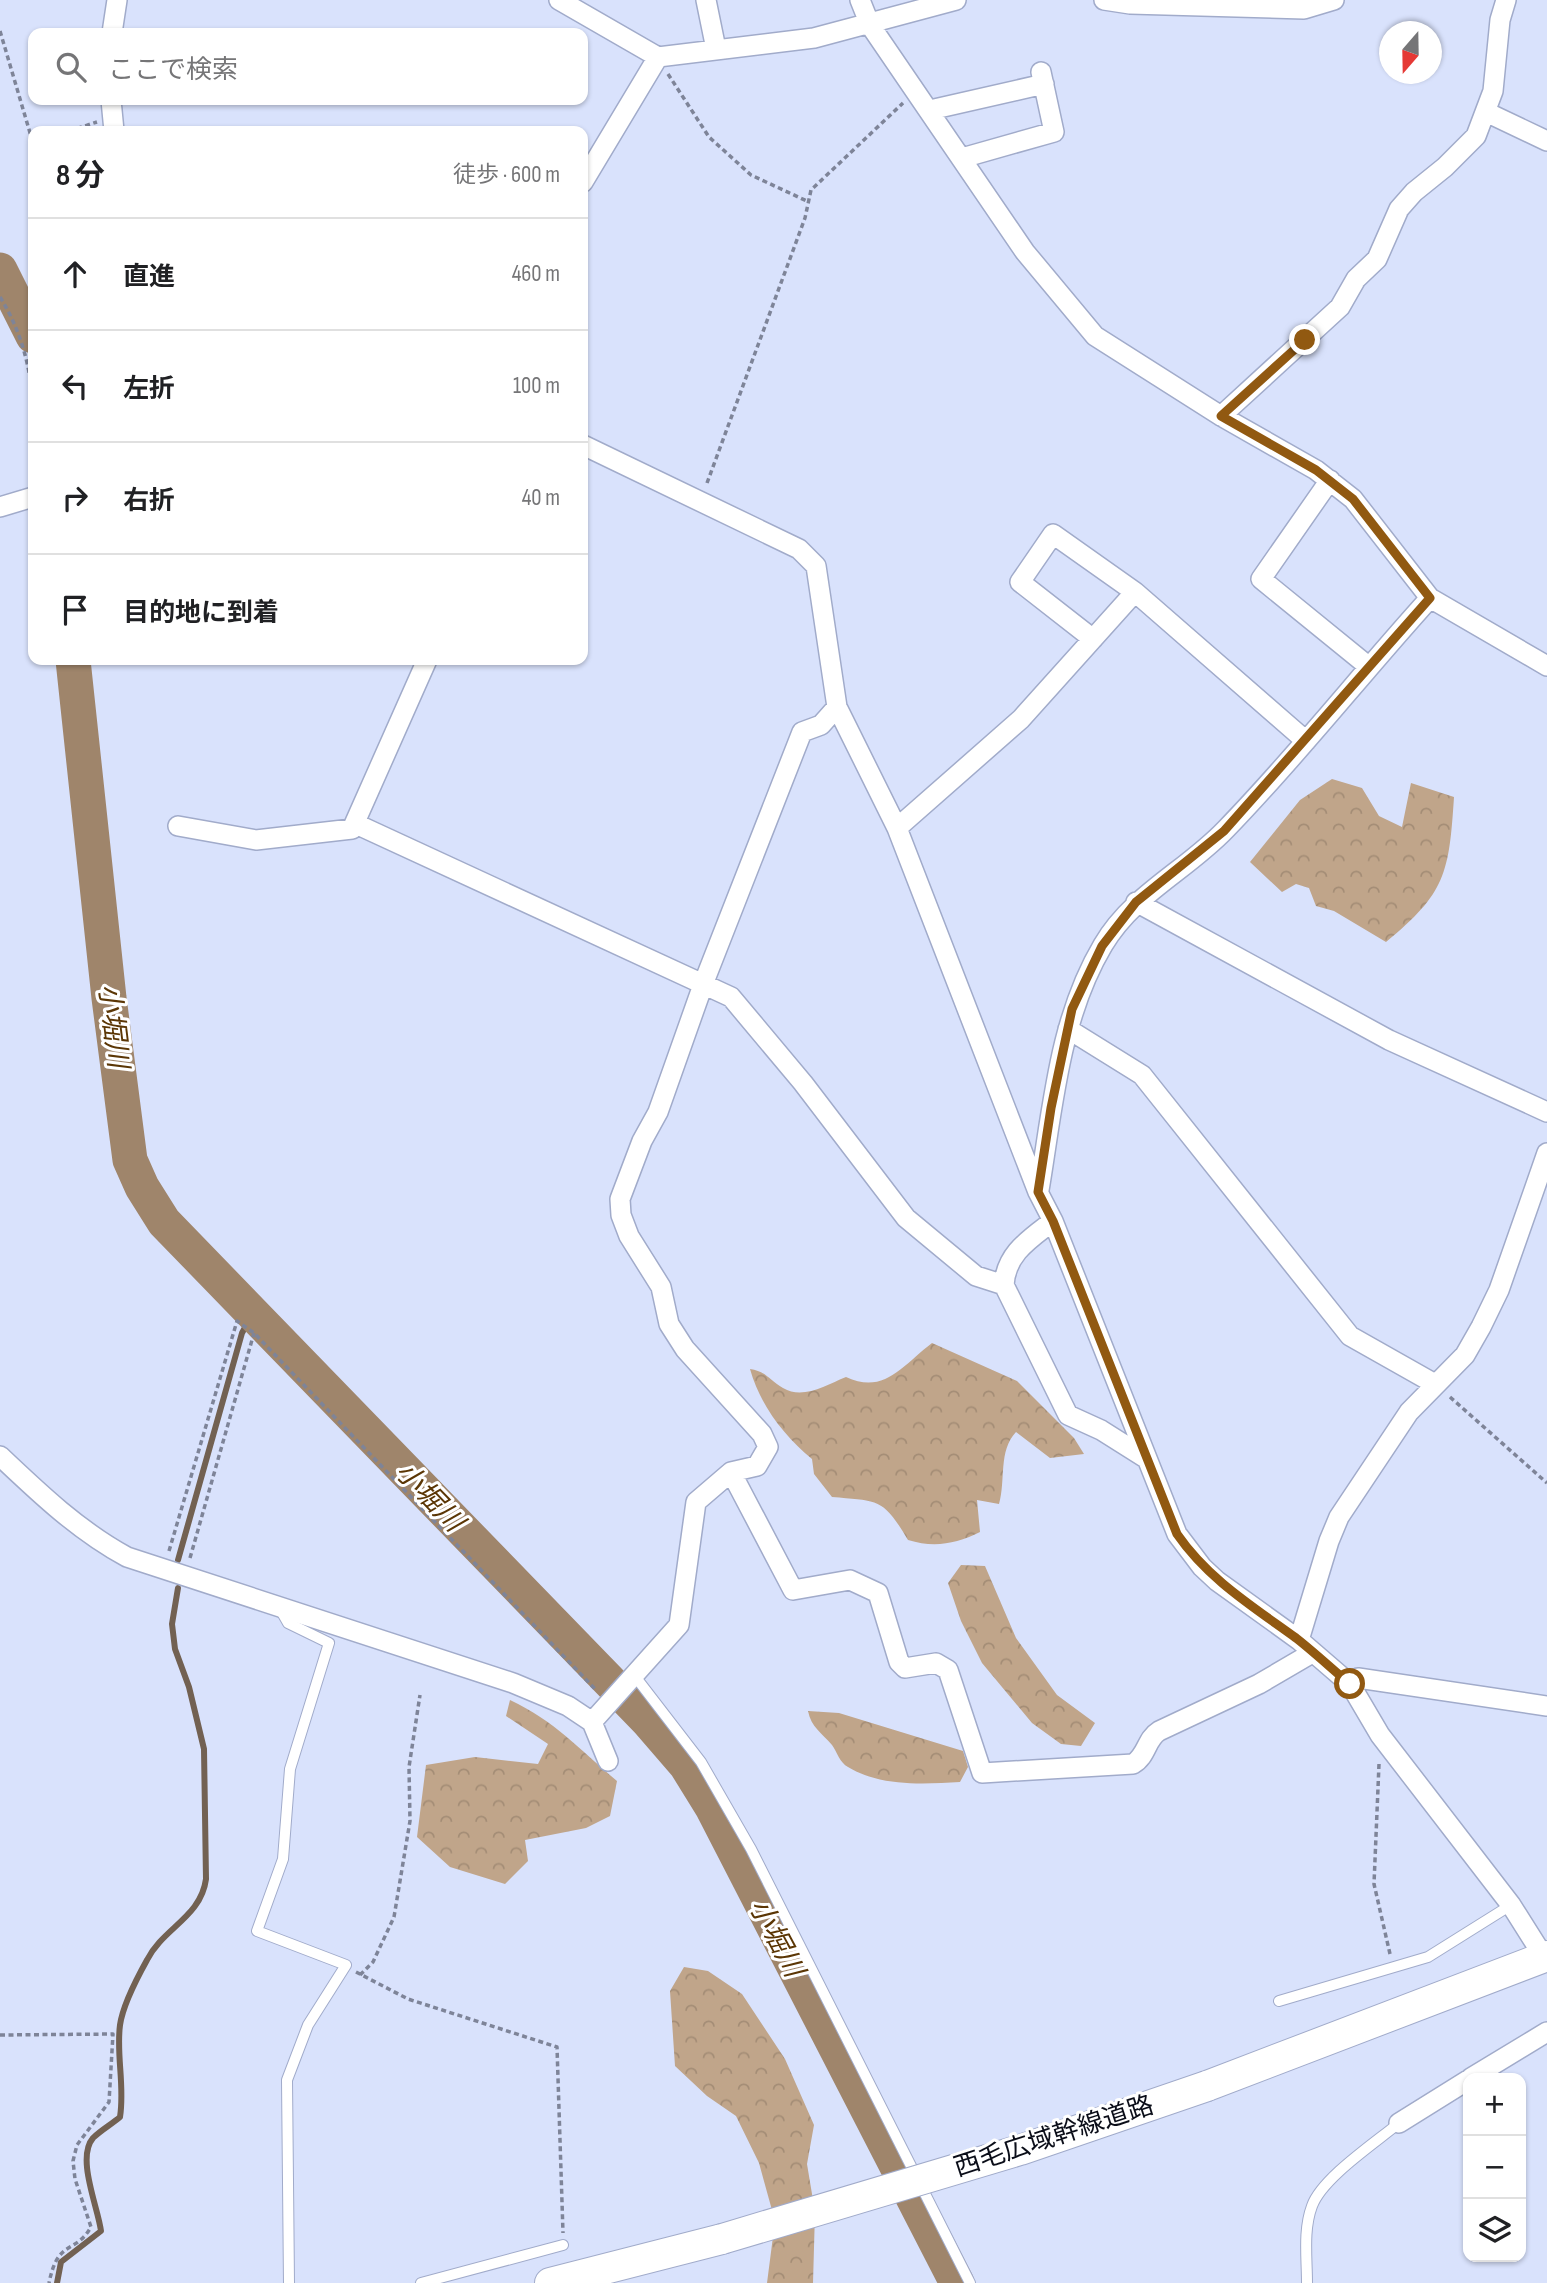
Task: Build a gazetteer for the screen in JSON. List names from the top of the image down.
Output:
{
  "streets": {
    "main road": ["西毛広域幹線道路"]
  },
  "water": ["小堀川"],
  "north": "bottom",
  "page": {
    "search": "ここで検索",
    "heading": ["8 分", "徒歩 · 600 m"],
    "list": [
      ["直進", "460 m"],
      ["左折", "100 m"],
      ["右折", "40 m"],
      "目的地に到着"
    ],
    "map_buttons": ["+", "−"]
  }
}
